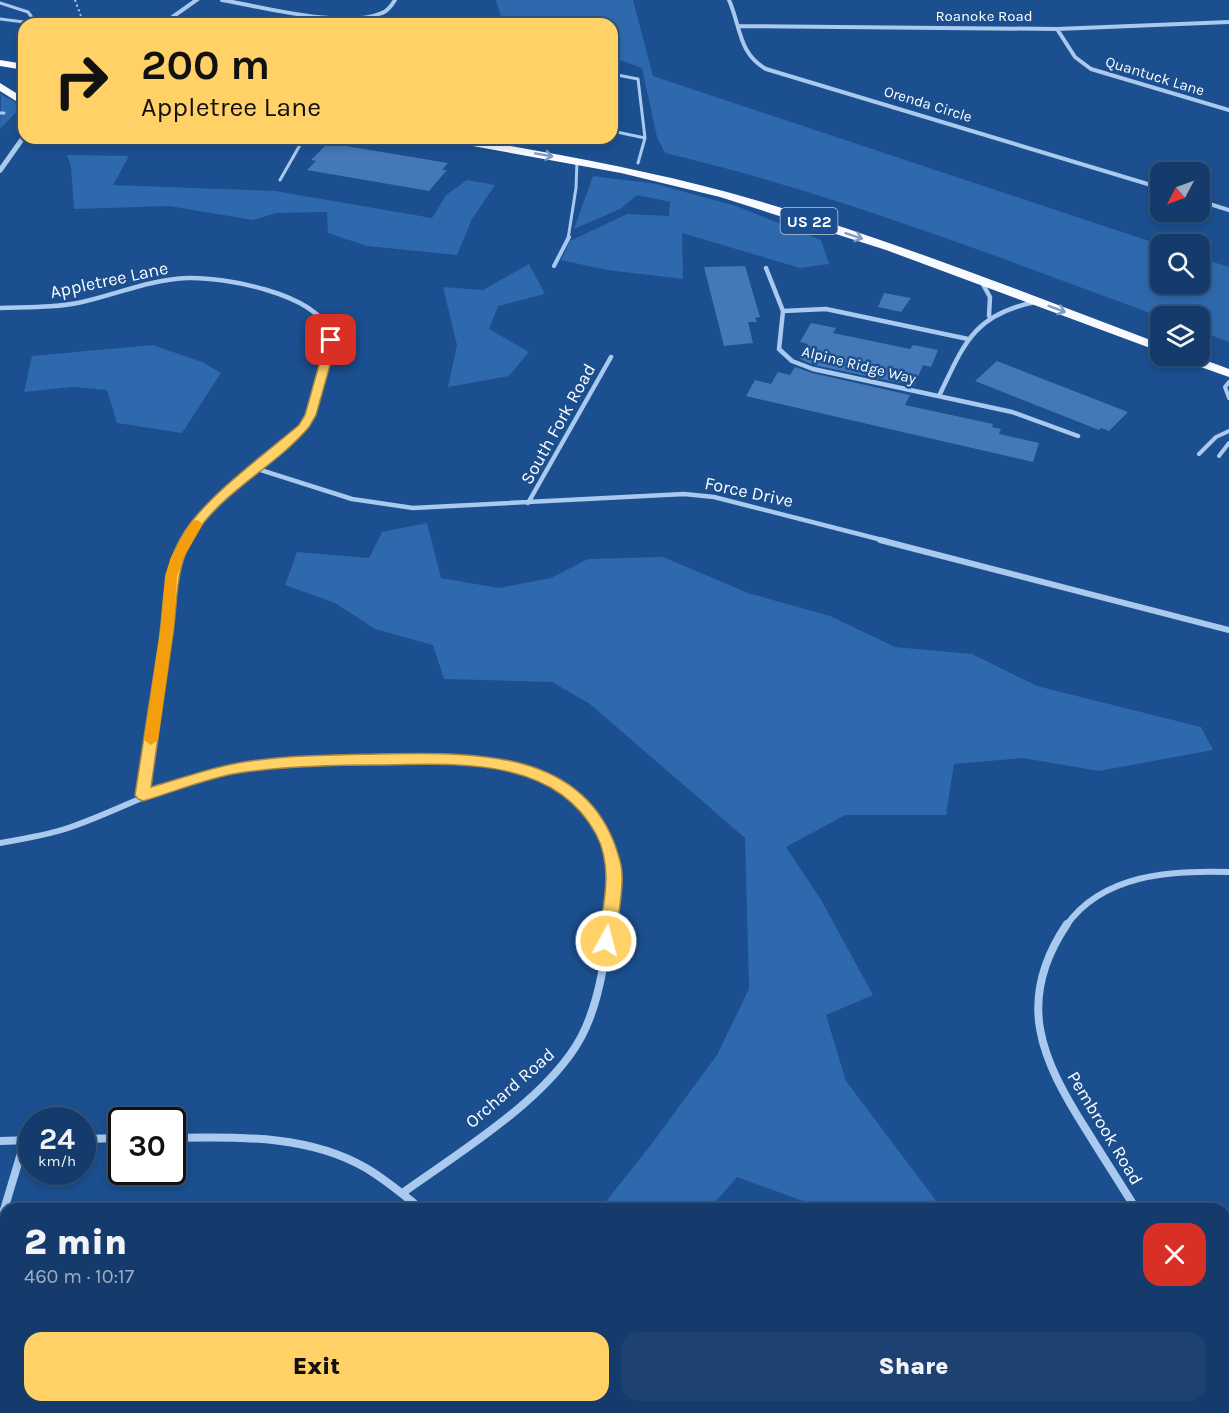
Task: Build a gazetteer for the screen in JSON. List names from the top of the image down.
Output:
{
  "streets": {
    "highway": ["US 22"],
    "street": [
      "Roanoke Road",
      "Quantuck Lane",
      "Orenda Circle",
      "Appletree Lane",
      "Alpine Ridge Way",
      "South Fork Road",
      "Force Drive",
      "Orchard Road",
      "Pembrook Road"
    ]
  },
  "crossings": [
    ["Roanoke Road", "Quantuck Lane"],
    ["Roanoke Road", "Orenda Circle"],
    ["Appletree Lane", "Force Drive"],
    ["Appletree Lane", "Orchard Road"],
    ["South Fork Road", "Force Drive"]
  ],
  "north": "bottom left",
  "page": {
    "turn": ["200 m", "Appletree Lane"],
    "speed": "24 km/h",
    "limit": "30",
    "heading": ["2 min", "460 m · 10:17"],
    "buttons": ["Exit", "Share"]
  }
}
